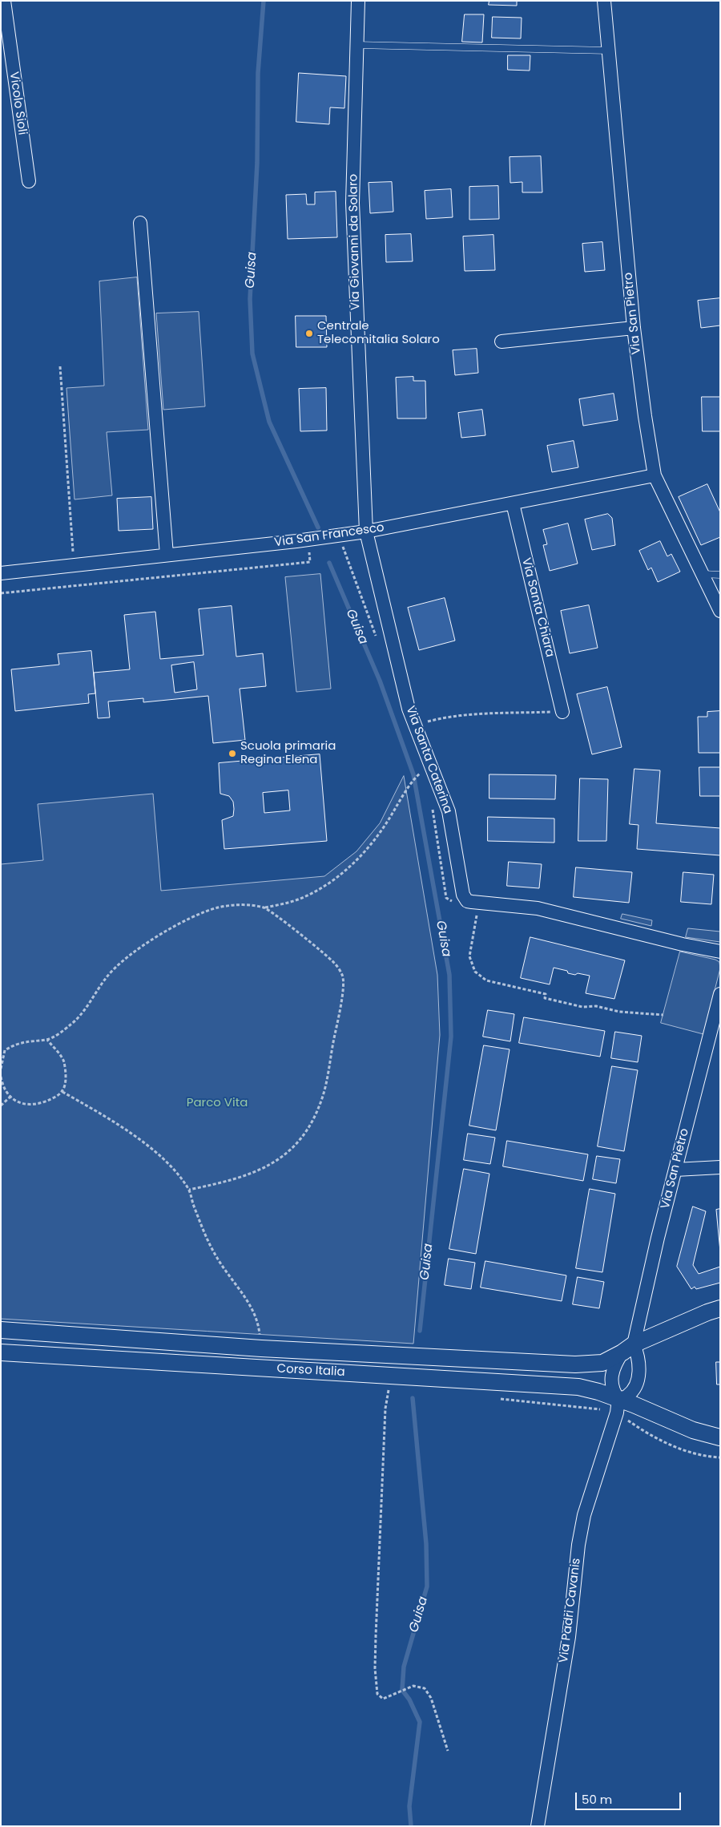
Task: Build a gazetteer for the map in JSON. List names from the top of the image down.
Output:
{
  "streets": {
    "street": [
      "Vicolo Sioli",
      "Via Giovanni da Solaro",
      "Via San Pietro",
      "Via San Francesco",
      "Via Santa Chiara",
      "Via Santa Caterina",
      "Corso Italia",
      "Via Padri Cavanis"
    ]
  },
  "crossings": [
    ["Via Giovanni da Solaro", "Via San Francesco"],
    ["Via Giovanni da Solaro", "Via Santa Caterina"],
    ["Via San Pietro", "Via San Francesco"],
    ["Via San Pietro", "Corso Italia"],
    ["Via San Francesco", "Via Santa Chiara"],
    ["Via San Francesco", "Via Santa Caterina"],
    ["Corso Italia", "Via Padri Cavanis"]
  ],
  "water": ["Guisa"],
  "parks": ["Parco Vita"],
  "places": ["Centrale Telecomitalia Solaro", "Scuola primaria Regina Elena"],
  "scale_bar": "50 m"
}
